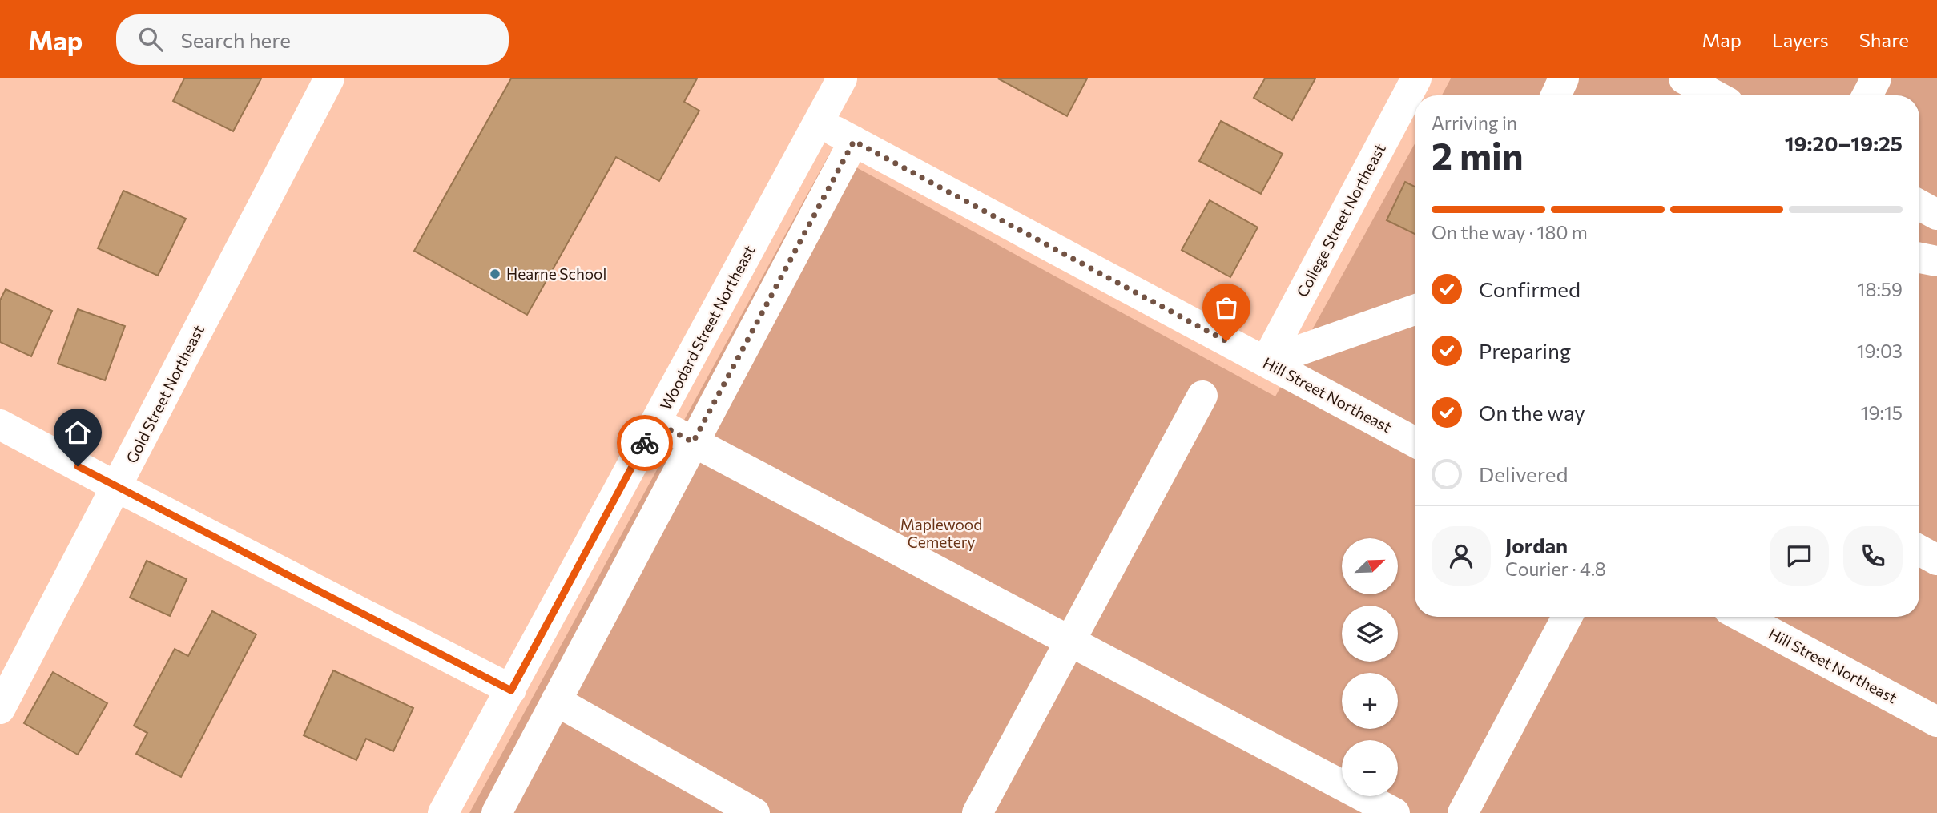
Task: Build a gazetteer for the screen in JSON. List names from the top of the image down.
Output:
{
  "streets": {
    "street": [
      "College Street Northeast",
      "Woodard Street Northeast",
      "Gold Street Northeast",
      "Hill Street Northeast"
    ]
  },
  "crossings": [
    ["College Street Northeast", "Hill Street Northeast"],
    ["Woodard Street Northeast", "Hill Street Northeast"]
  ],
  "parks": ["Maplewood Cemetery"],
  "places": ["Hearne School"],
  "north": "top right",
  "page": {
    "header": "Map",
    "search": "Search here",
    "nav": ["Map", "Layers", "Share"],
    "heading": ["2 min", "Arriving in", "19:20–19:25"],
    "panel": ["Jordan", "Courier · 4.8"],
    "bar": "On the way · 180 m",
    "list": [
      ["Confirmed", "18:59"],
      ["Preparing", "19:03"],
      ["On the way", "19:15"],
      "Delivered"
    ],
    "map_buttons": ["+", "−"]
  }
}
